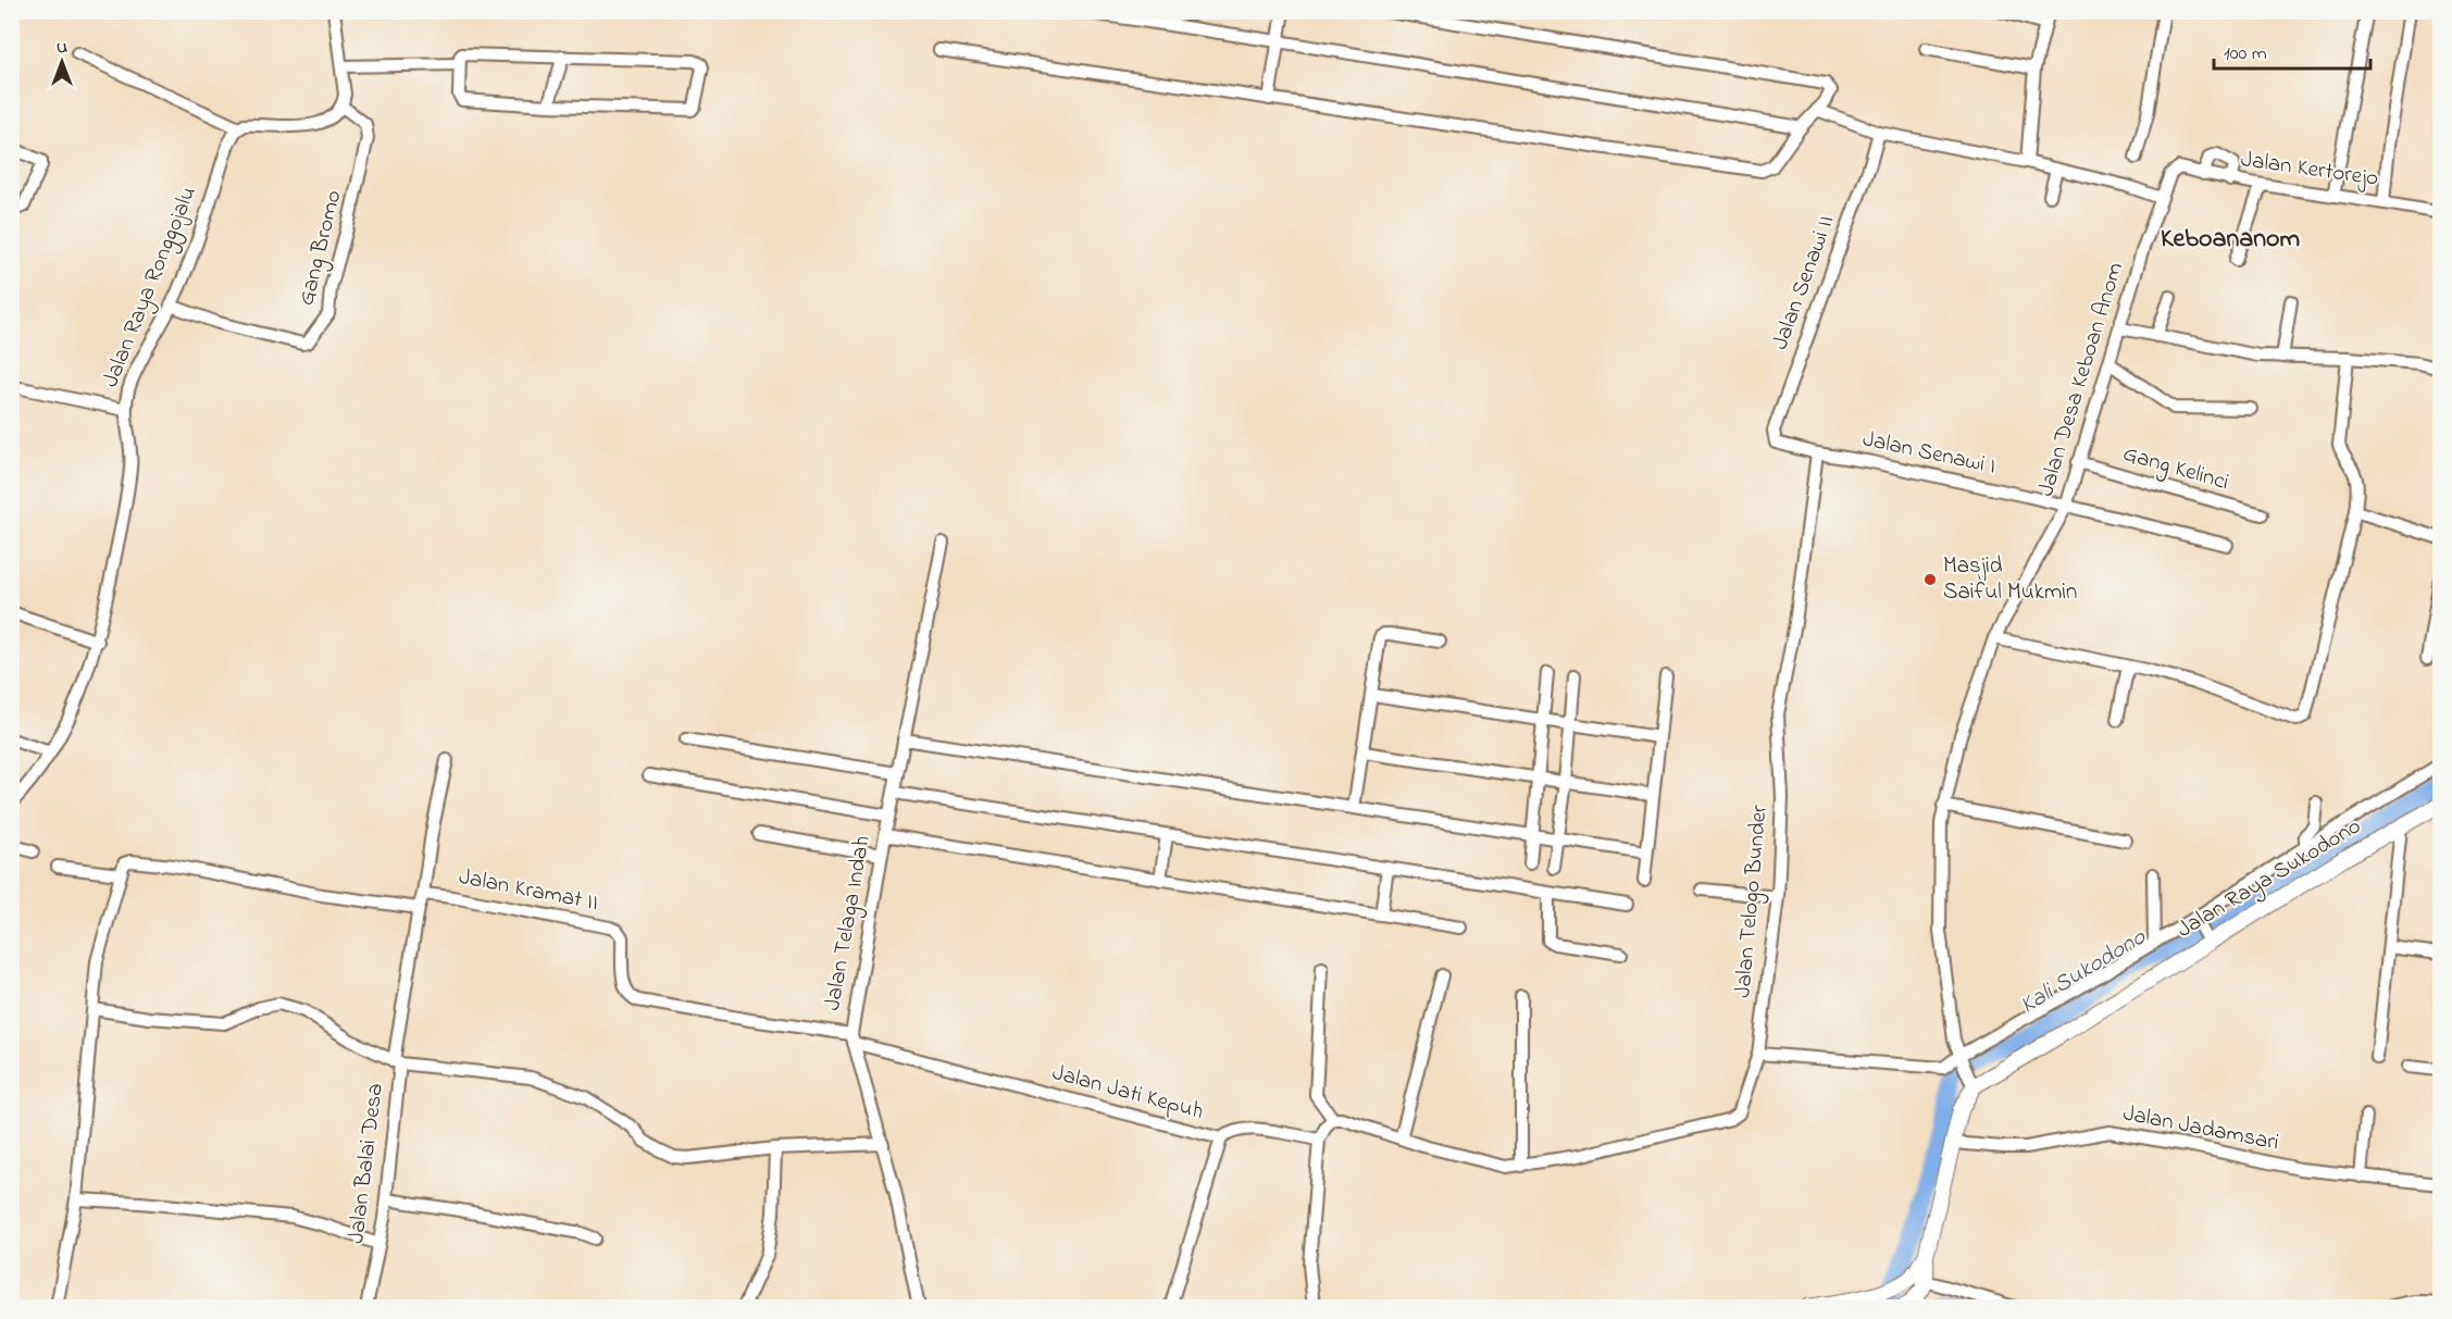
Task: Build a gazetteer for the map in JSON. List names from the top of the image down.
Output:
{
  "streets": {
    "main road": ["Jalan Raya Sukodono"],
    "street": [
      "Jalan Kertorejo",
      "Gang Bromo",
      "Jalan Senawi II",
      "Jalan Raya Ronggojalu",
      "Jalan Desa Keboan Anom",
      "Jalan Senawi I",
      "Gang Kelinci",
      "Jalan Kramat II",
      "Jalan Telogo Bunder",
      "Jalan Telaga Indah",
      "Jalan Jati Kepuh",
      "Jalan Jadamsari",
      "Jalan Balai Desa"
    ]
  },
  "crossings": [
    ["Jalan Kertorejo", "Jalan Desa Keboan Anom"],
    ["Gang Bromo", "Jalan Raya Ronggojalu"],
    ["Jalan Senawi II", "Jalan Senawi I"],
    ["Jalan Desa Keboan Anom", "Jalan Senawi I"],
    ["Jalan Desa Keboan Anom", "Gang Kelinci"],
    ["Jalan Desa Keboan Anom", "Jalan Raya Sukodono"],
    ["Jalan Senawi I", "Jalan Telogo Bunder"],
    ["Jalan Kramat II", "Jalan Jati Kepuh"],
    ["Jalan Kramat II", "Jalan Balai Desa"],
    ["Jalan Telaga Indah", "Jalan Jati Kepuh"]
  ],
  "districts": ["Keboananom"],
  "water": ["Kali Sukodono"],
  "places": ["Masjid Saiful Mukmin"],
  "scale_bar": "100 m",
  "north": "top"
}
